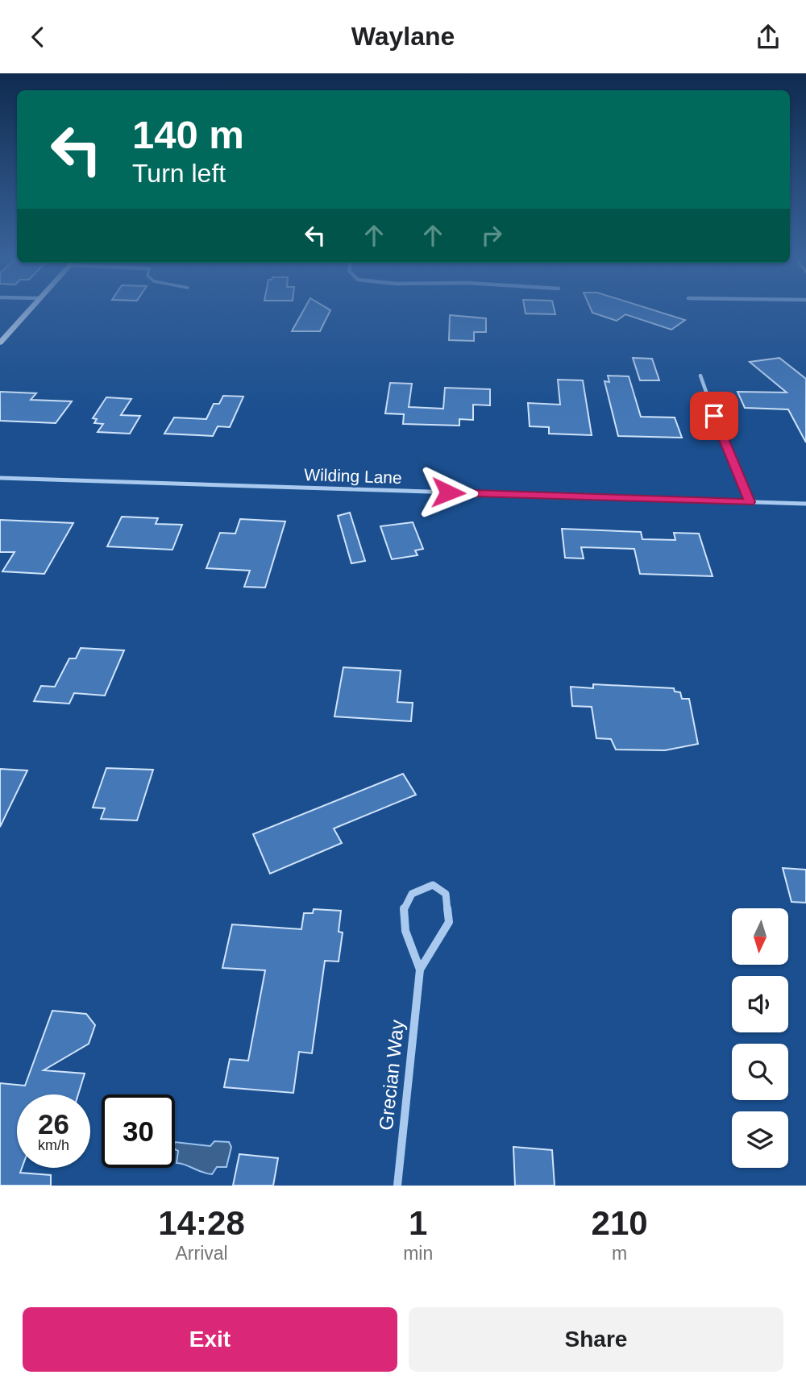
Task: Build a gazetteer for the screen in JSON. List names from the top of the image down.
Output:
{
  "streets": {
    "street": ["Wilding Lane", "Grecian Way"]
  },
  "north": "bottom",
  "page": {
    "header": "Waylane",
    "turn": ["140 m", "Turn left"],
    "speed": "26 km/h",
    "limit": "30",
    "eta": [
      "14:28",
      "Arrival",
      "1",
      "min",
      "210",
      "m"
    ],
    "buttons": ["Exit", "Share"]
  }
}
